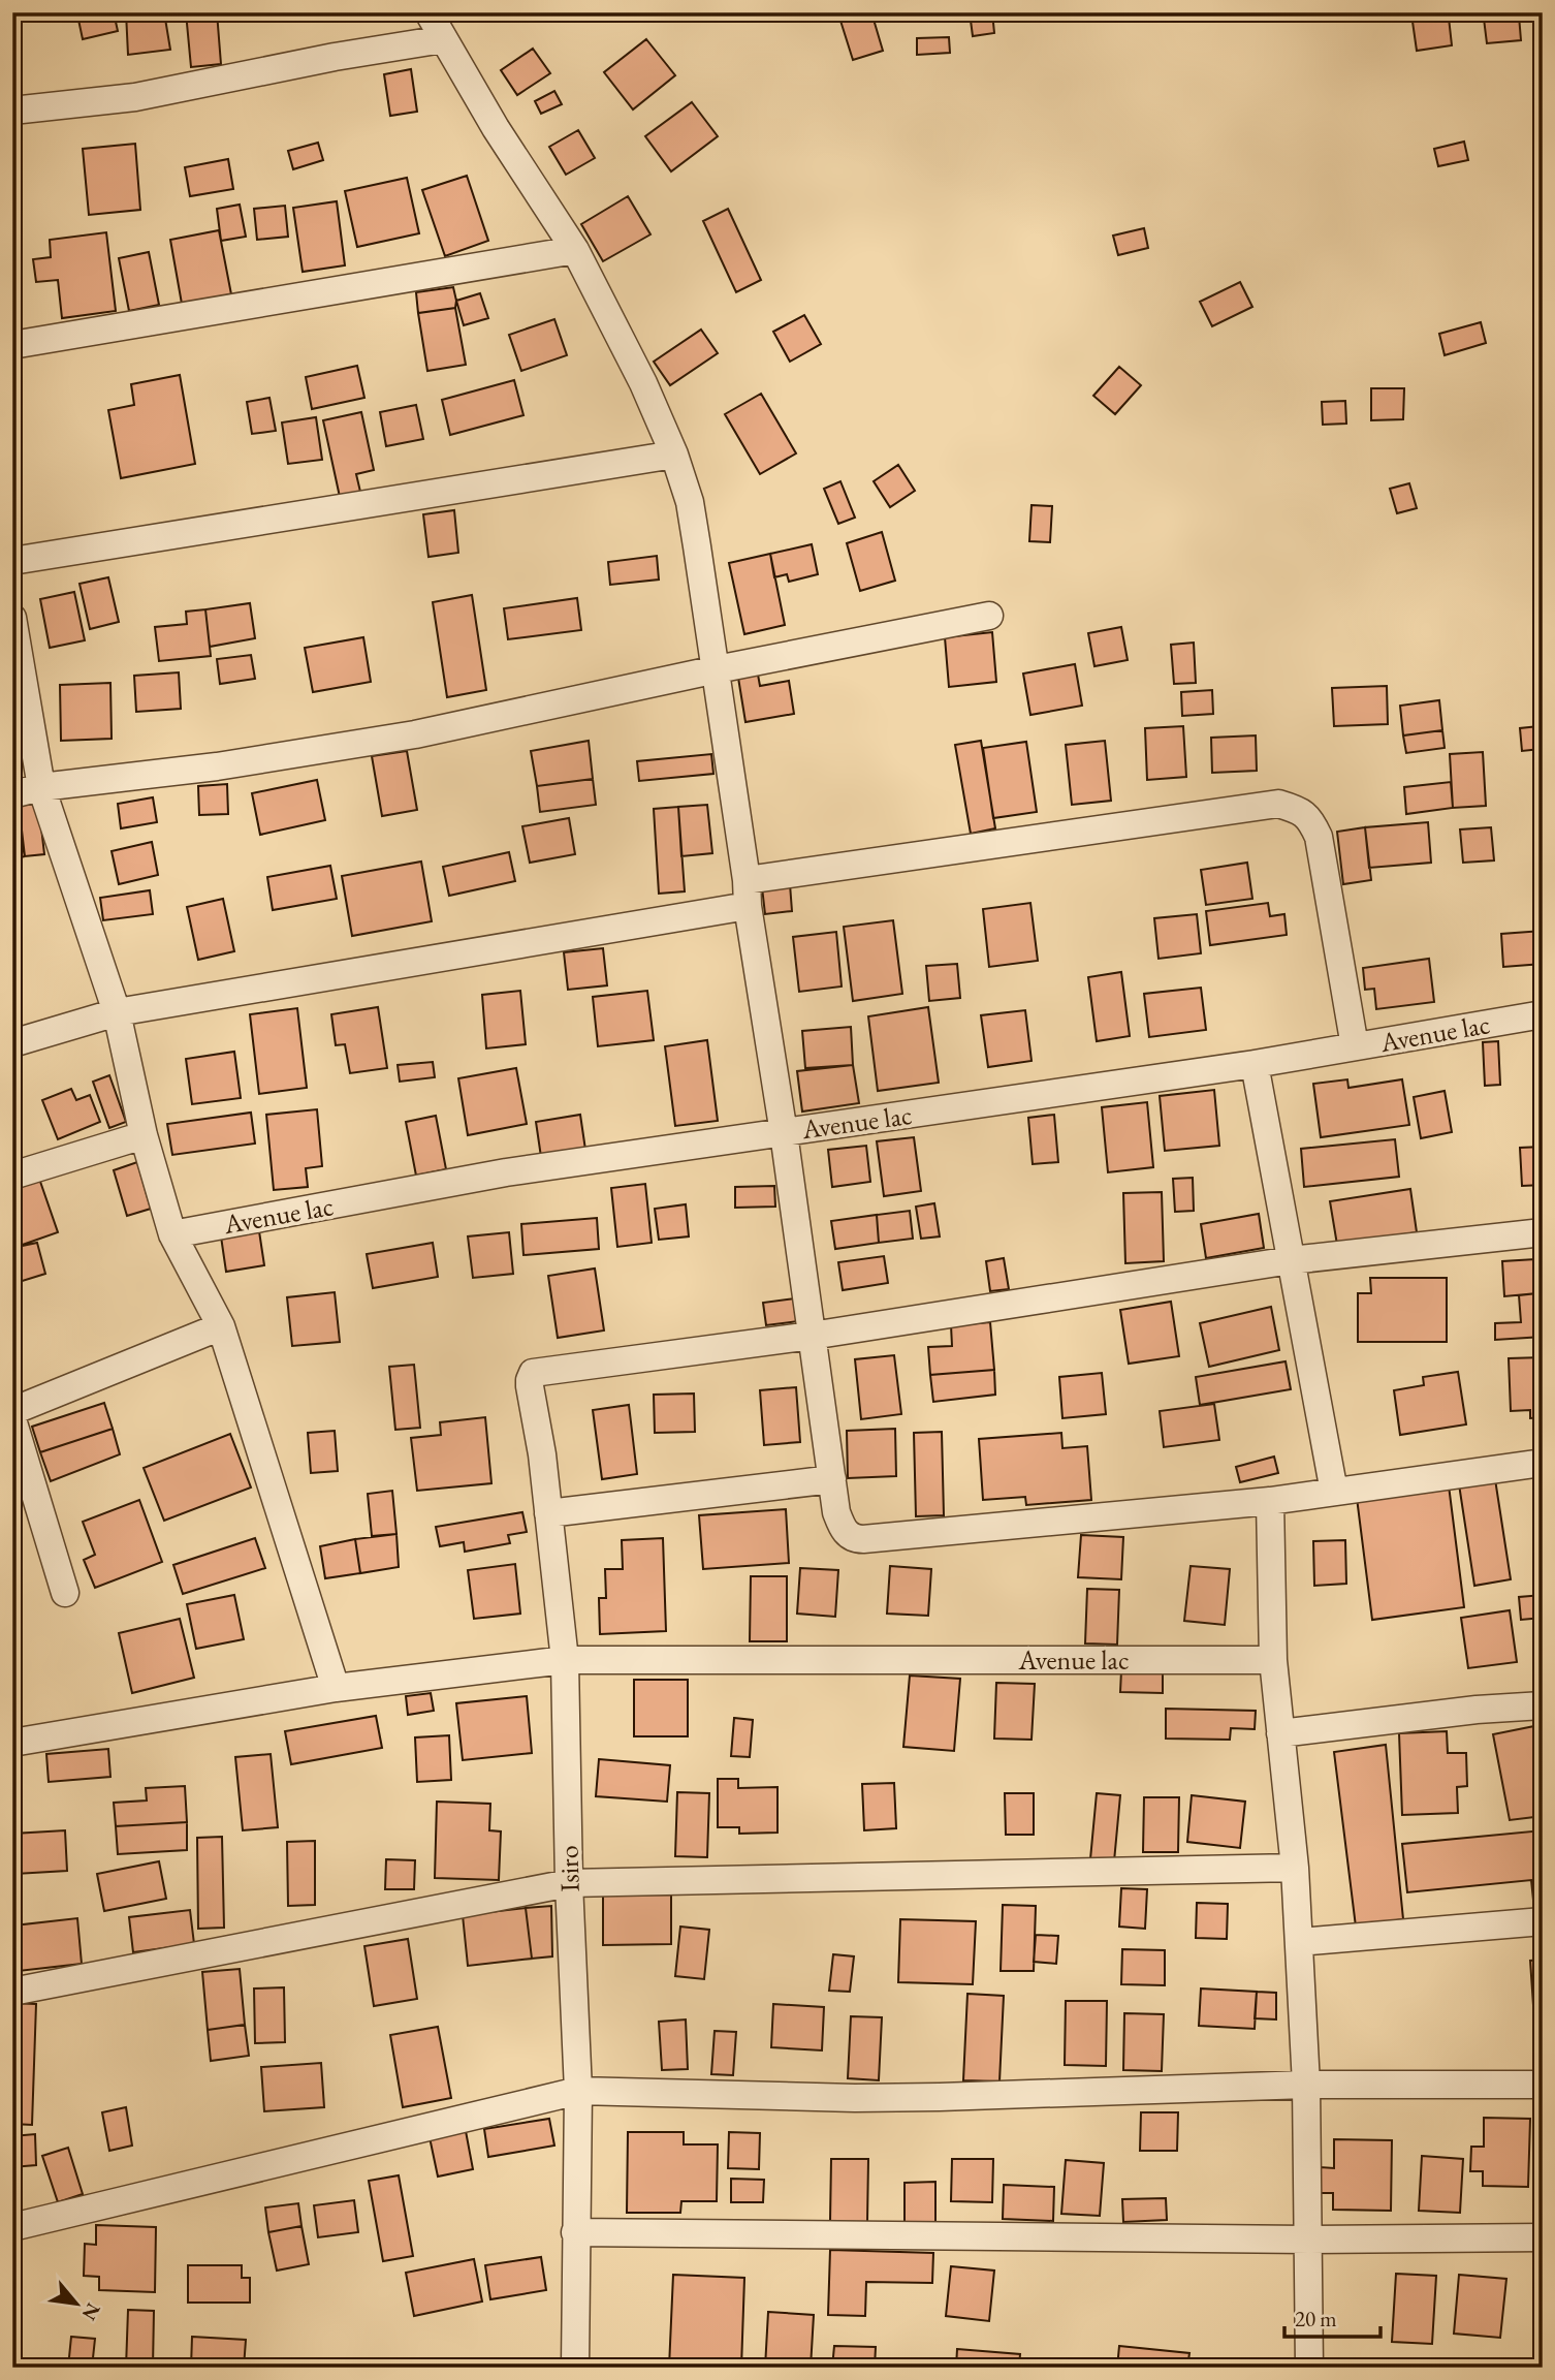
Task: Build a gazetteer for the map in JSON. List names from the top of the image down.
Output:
{
  "streets": {
    "street": ["Avenue lac", "Isiro"]
  },
  "crossings": [
    ["Avenue lac", "Isiro"]
  ],
  "scale_bar": "20 m",
  "north": "bottom right"
}
